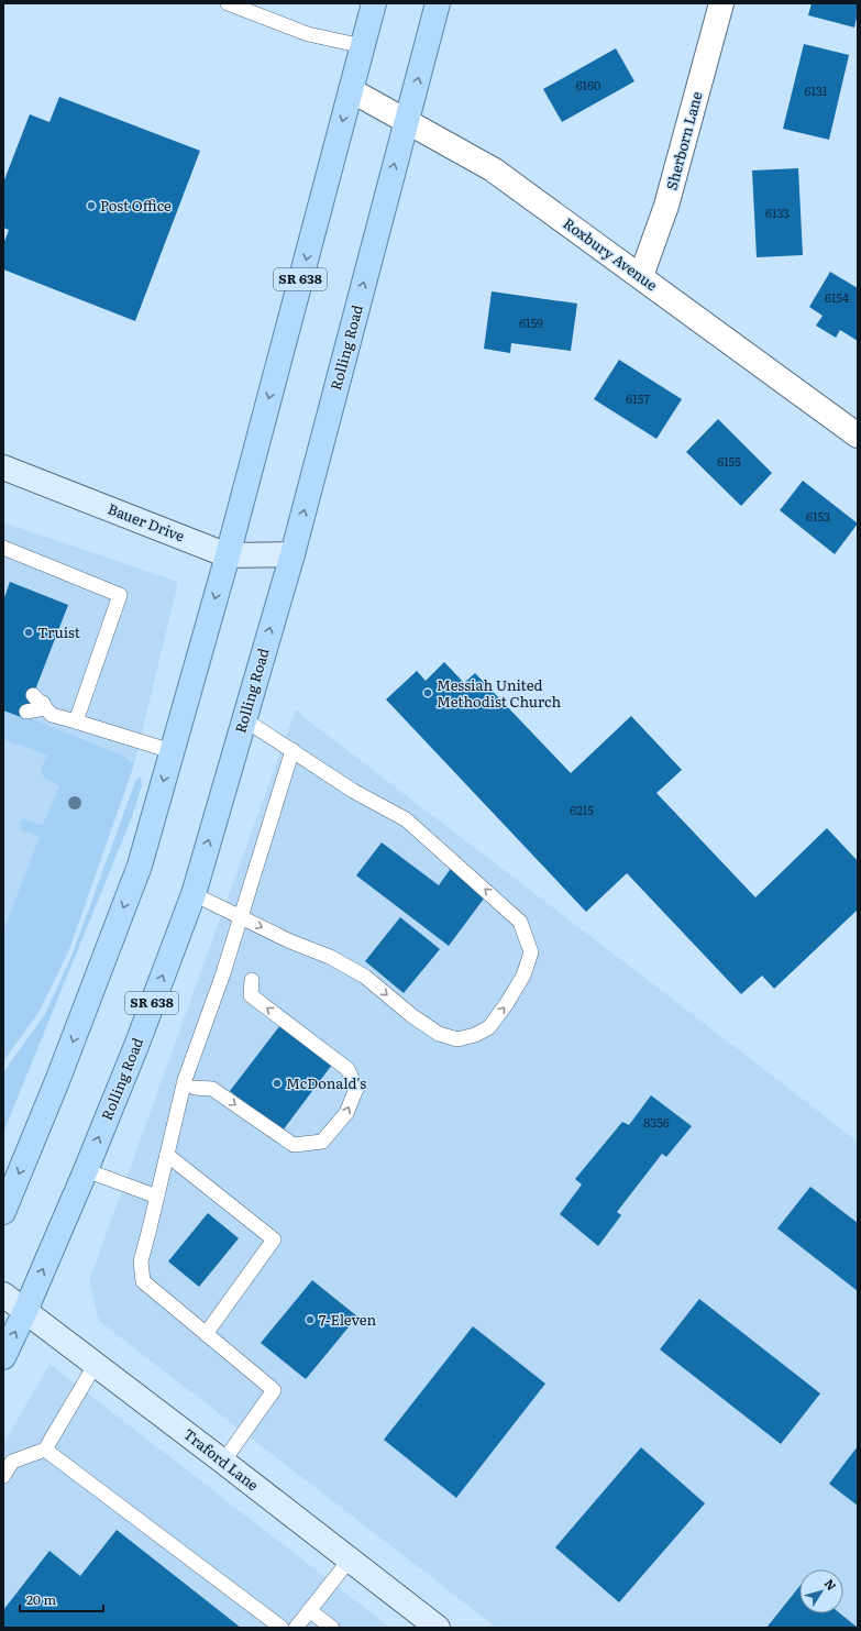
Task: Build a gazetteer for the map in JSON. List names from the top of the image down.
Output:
{
  "streets": {
    "main road": ["SR 638", "Rolling Road"],
    "street": [
      "Sherborn Lane",
      "Roxbury Avenue",
      "Bauer Drive",
      "Traford Lane"
    ]
  },
  "crossings": [
    ["Sherborn Lane", "Roxbury Avenue"],
    ["Roxbury Avenue", "SR 638"],
    ["Roxbury Avenue", "Rolling Road"],
    ["SR 638", "Bauer Drive"],
    ["Rolling Road", "Bauer Drive"],
    ["Rolling Road", "Traford Lane"]
  ],
  "places": [
    "Post Office",
    "Truist",
    "Messiah United Methodist Church",
    "McDonald's",
    "7-Eleven"
  ],
  "house_numbers": [
    "6160",
    "6131",
    "6133",
    "6154",
    "6159",
    "6157",
    "6155",
    "6153",
    "6215",
    "8356"
  ],
  "scale_bar": "20 m",
  "north": "top right"
}
